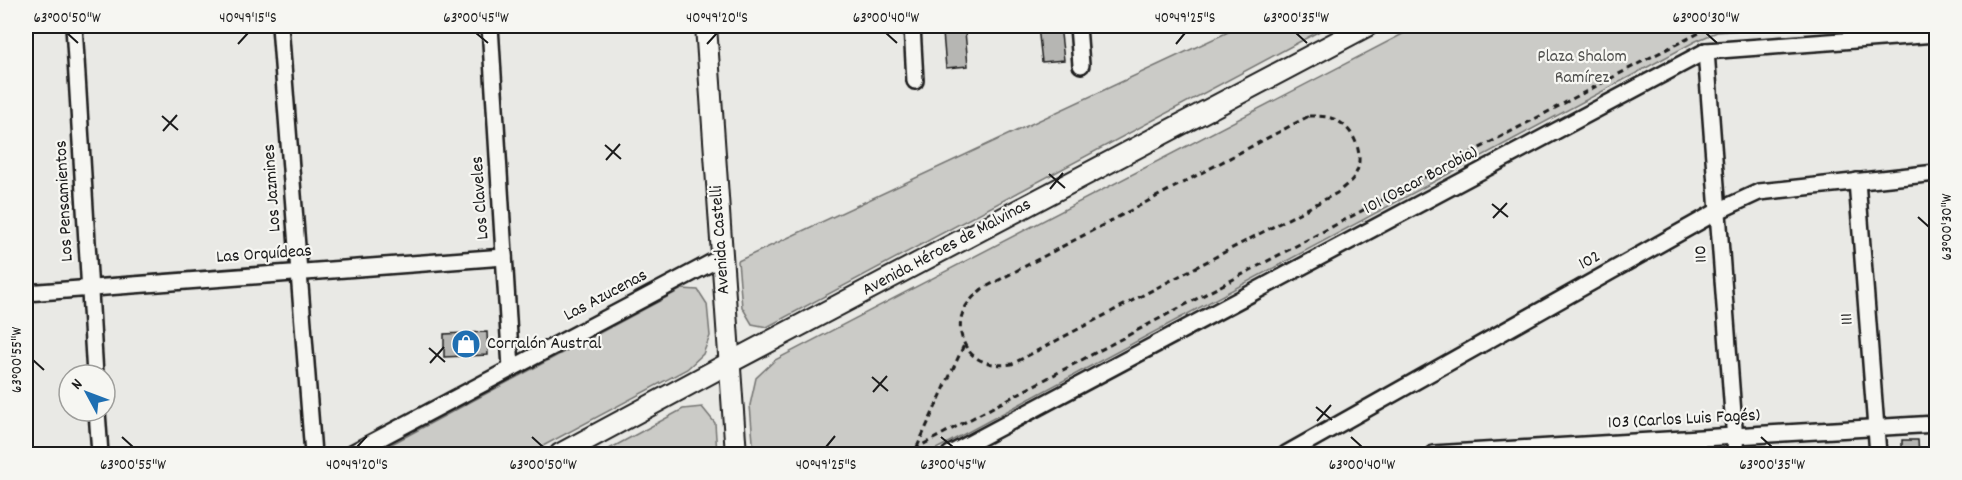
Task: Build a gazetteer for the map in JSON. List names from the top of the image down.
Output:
{
  "streets": {
    "main road": ["Avenida Castelli", "Avenida Héroes de Malvinas"],
    "street": [
      "101 (Oscar Borobia)",
      "Los Jazmines",
      "Los Claveles",
      "Los Pensamientos",
      "110",
      "Las Orquídeas",
      "102",
      "Las Azucenas",
      "111",
      "103 (Carlos Luis Fagés)"
    ]
  },
  "crossings": [
    ["101 (Oscar Borobia)", "110"],
    ["Los Jazmines", "Las Orquídeas"],
    ["Los Claveles", "Las Orquídeas"],
    ["Los Claveles", "Las Azucenas"],
    ["Los Pensamientos", "Las Orquídeas"],
    ["Avenida Castelli", "Avenida Héroes de Malvinas"],
    ["Avenida Castelli", "Las Azucenas"],
    ["110", "102"],
    ["110", "103 (Carlos Luis Fagés)"],
    ["102", "111"],
    ["111", "103 (Carlos Luis Fagés)"]
  ],
  "parks": ["Plaza Shalom Ramírez"],
  "places": {
    "shop": ["Corralón Austral"]
  },
  "north": "top left",
  "coordinates": [
    "63°00'50\"W",
    "40°49'15\"S",
    "63°00'45\"W",
    "40°49'20\"S",
    "63°00'40\"W",
    "40°49'25\"S",
    "63°00'35\"W",
    "63°00'30\"W",
    "63°00'55\"W"
  ]
}
